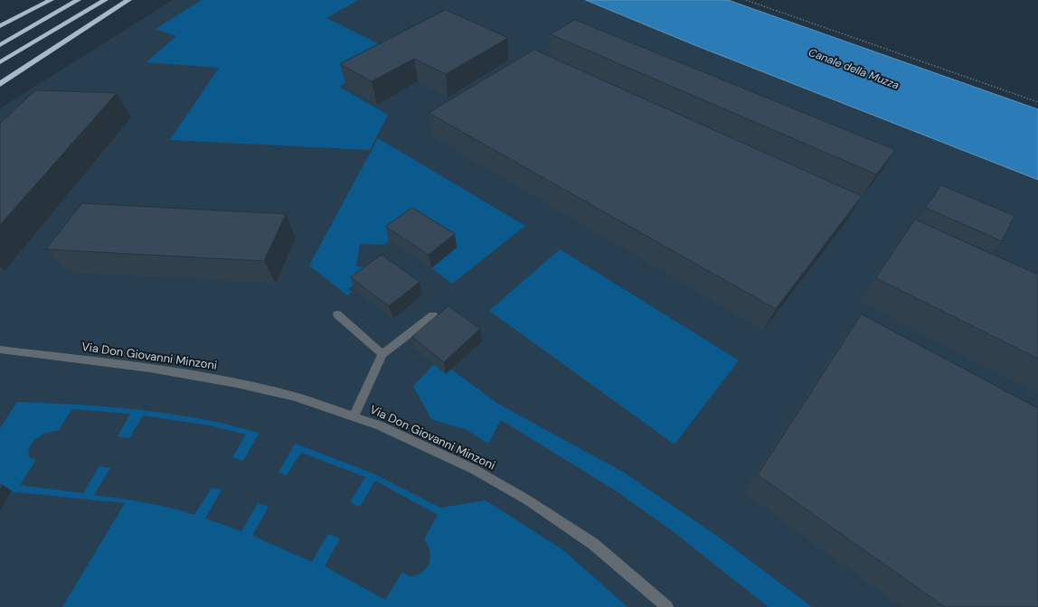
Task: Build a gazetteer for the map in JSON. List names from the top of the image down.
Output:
{
  "streets": {
    "street": ["Via Don Giovanni Minzoni"]
  },
  "water": ["Canale della Muzza"]
}
